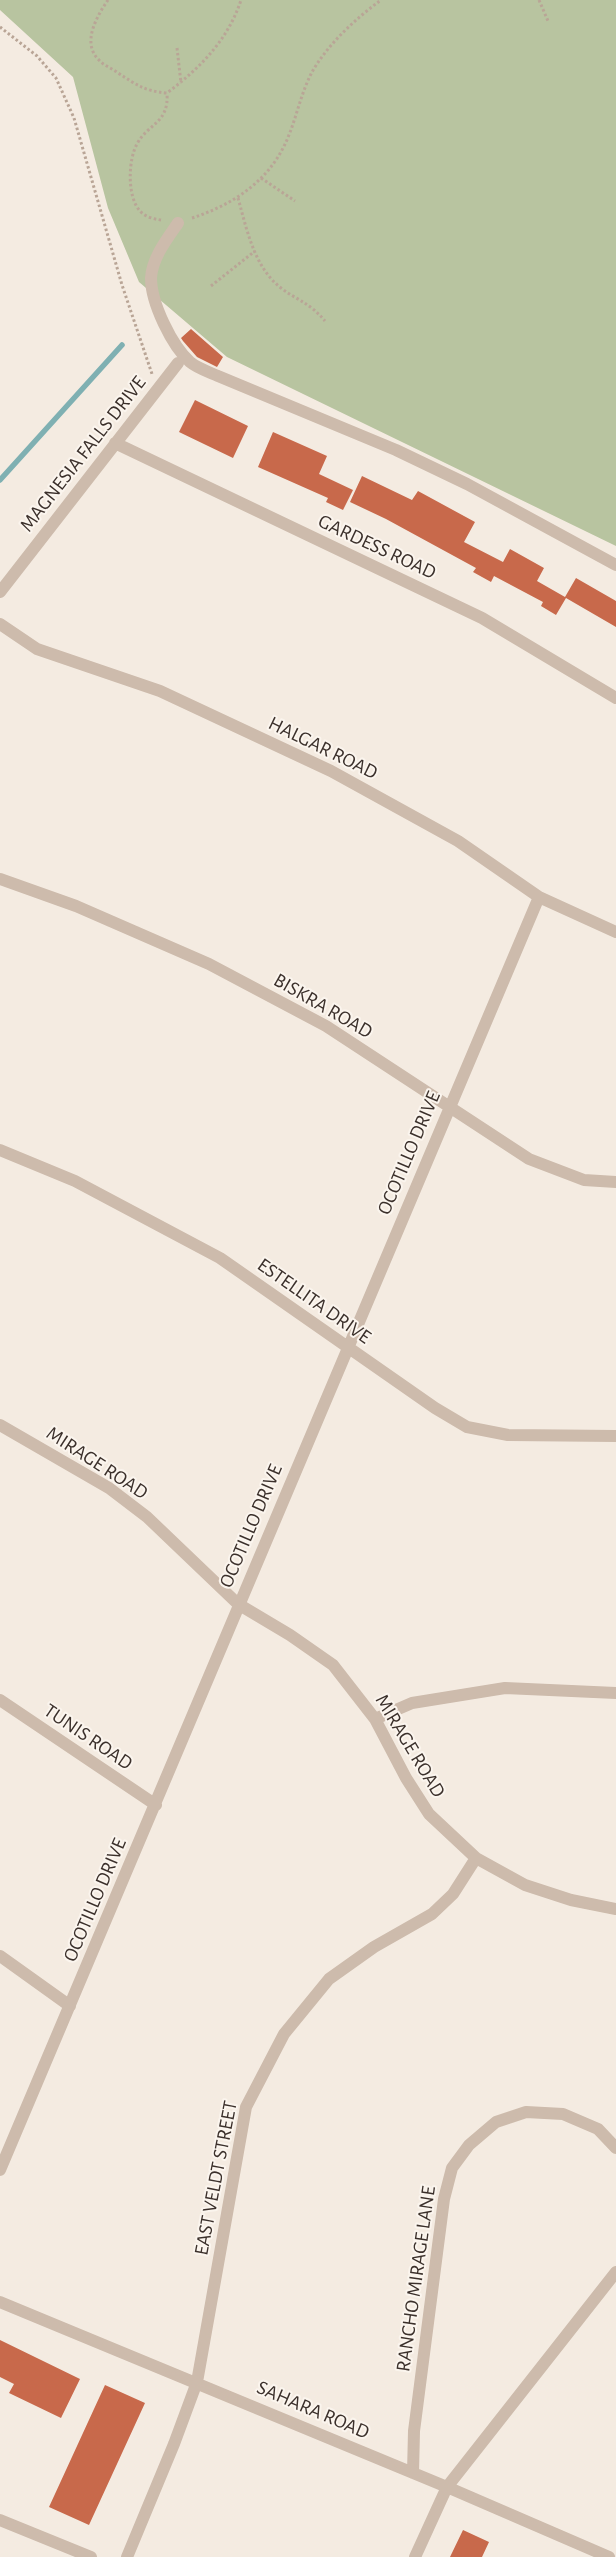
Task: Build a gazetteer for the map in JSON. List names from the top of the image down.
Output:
{
  "streets": {
    "street": [
      "MAGNESIA FALLS DRIVE",
      "GARDESS ROAD",
      "HALGAR ROAD",
      "BISKRA ROAD",
      "OCOTILLO DRIVE",
      "ESTELLITA DRIVE",
      "MIRAGE ROAD",
      "TUNIS ROAD",
      "EAST VELDT STREET",
      "RANCHO MIRAGE LANE",
      "SAHARA ROAD"
    ]
  },
  "crossings": [
    ["MAGNESIA FALLS DRIVE", "GARDESS ROAD"],
    ["HALGAR ROAD", "OCOTILLO DRIVE"],
    ["BISKRA ROAD", "OCOTILLO DRIVE"],
    ["OCOTILLO DRIVE", "ESTELLITA DRIVE"],
    ["OCOTILLO DRIVE", "MIRAGE ROAD"],
    ["OCOTILLO DRIVE", "TUNIS ROAD"],
    ["MIRAGE ROAD", "EAST VELDT STREET"],
    ["EAST VELDT STREET", "SAHARA ROAD"],
    ["RANCHO MIRAGE LANE", "SAHARA ROAD"]
  ]
}
